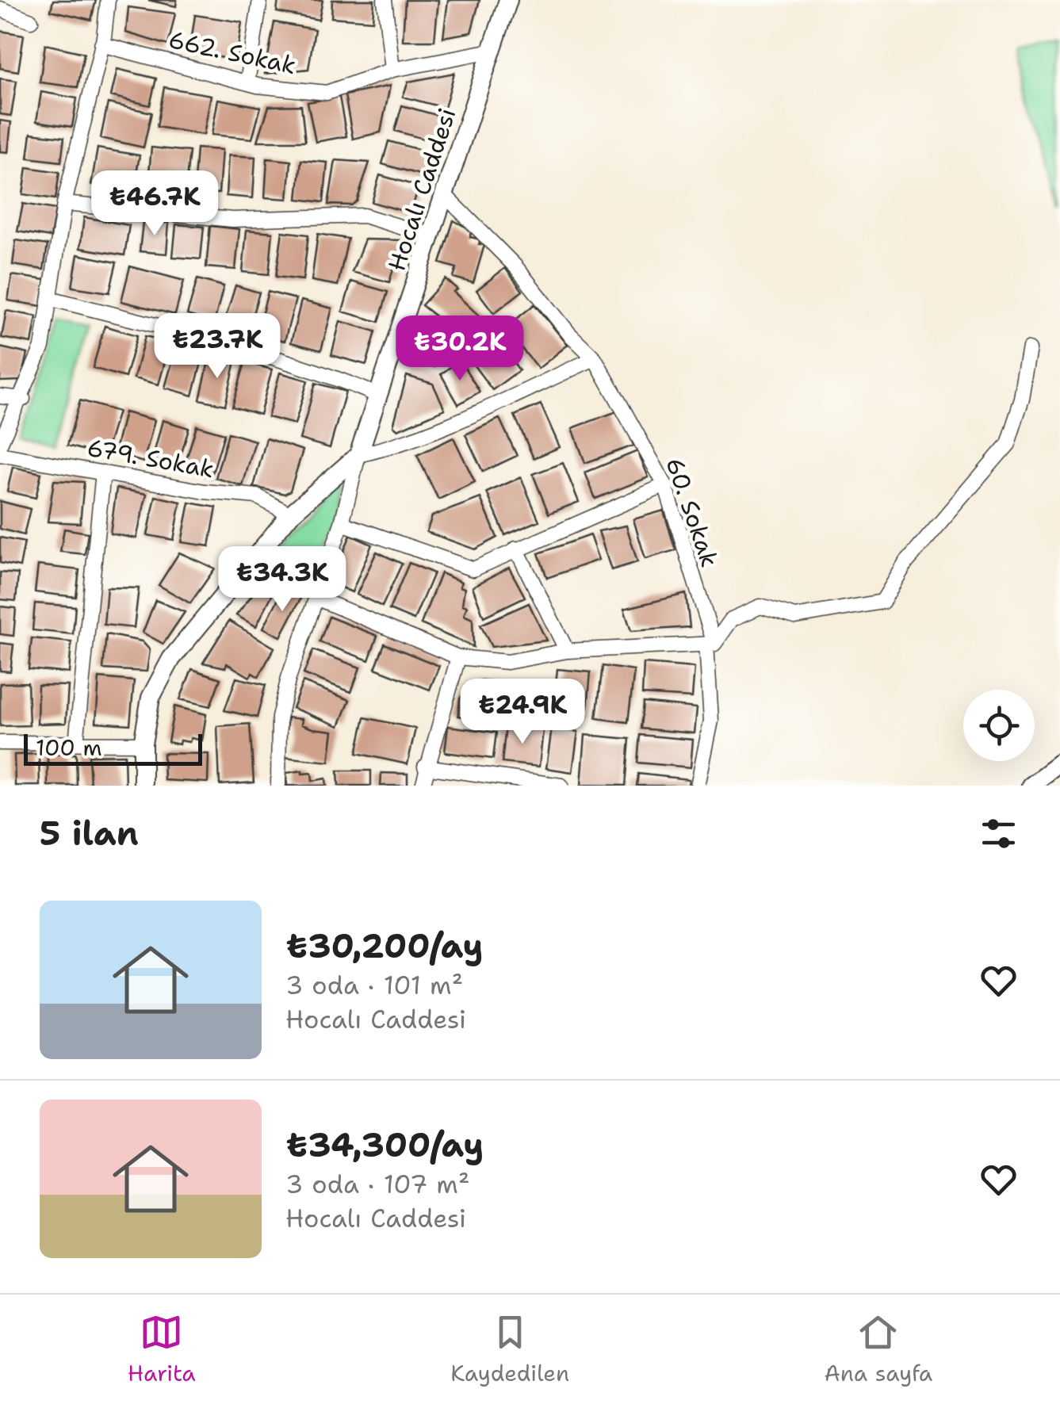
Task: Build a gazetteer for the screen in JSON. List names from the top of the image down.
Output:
{
  "streets": {
    "street": [
      "662. Sokak",
      "Hocalı Caddesi",
      "679. Sokak",
      "60. Sokak"
    ]
  },
  "crossings": [
    ["662. Sokak", "Hocalı Caddesi"],
    ["Hocalı Caddesi", "679. Sokak"],
    ["Hocalı Caddesi", "60. Sokak"]
  ],
  "scale_bar": "100 m",
  "page": {
    "price": [
      "₺46.7K",
      "₺23.7K",
      "₺30.2K",
      "₺34.3K",
      "₺24.9K"
    ],
    "scale": "100 m",
    "heading": "5 ilan",
    "list": [
      {
        "name": "₺30,200/ay",
        "note": "3 oda · 101 m² · Hocalı Caddesi"
      },
      {
        "name": "₺34,300/ay",
        "note": "3 oda · 107 m² · Hocalı Caddesi"
      }
    ],
    "tabs": ["Harita", "Kaydedilen", "Ana sayfa"]
  }
}
